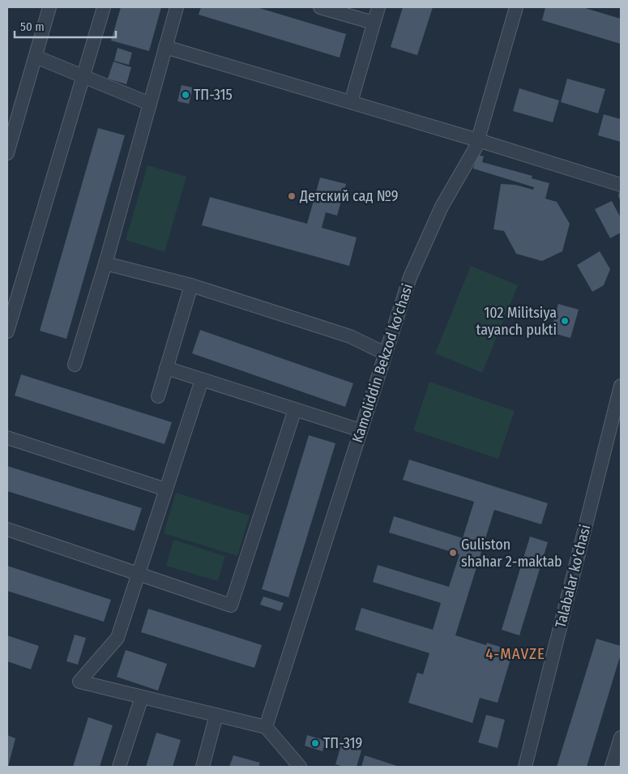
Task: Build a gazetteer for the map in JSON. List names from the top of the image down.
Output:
{
  "streets": {
    "street": ["Kamoliddin Bekzod ko'chasi", "Talabalar ko'chasi"]
  },
  "districts": ["4-MAVZE"],
  "places": [
    "ТП-315",
    "Детский сад №9",
    "102 Militsiya tayanch pukti",
    "Guliston shahar 2-maktab",
    "ТП-319"
  ],
  "scale_bar": "50 m"
}
